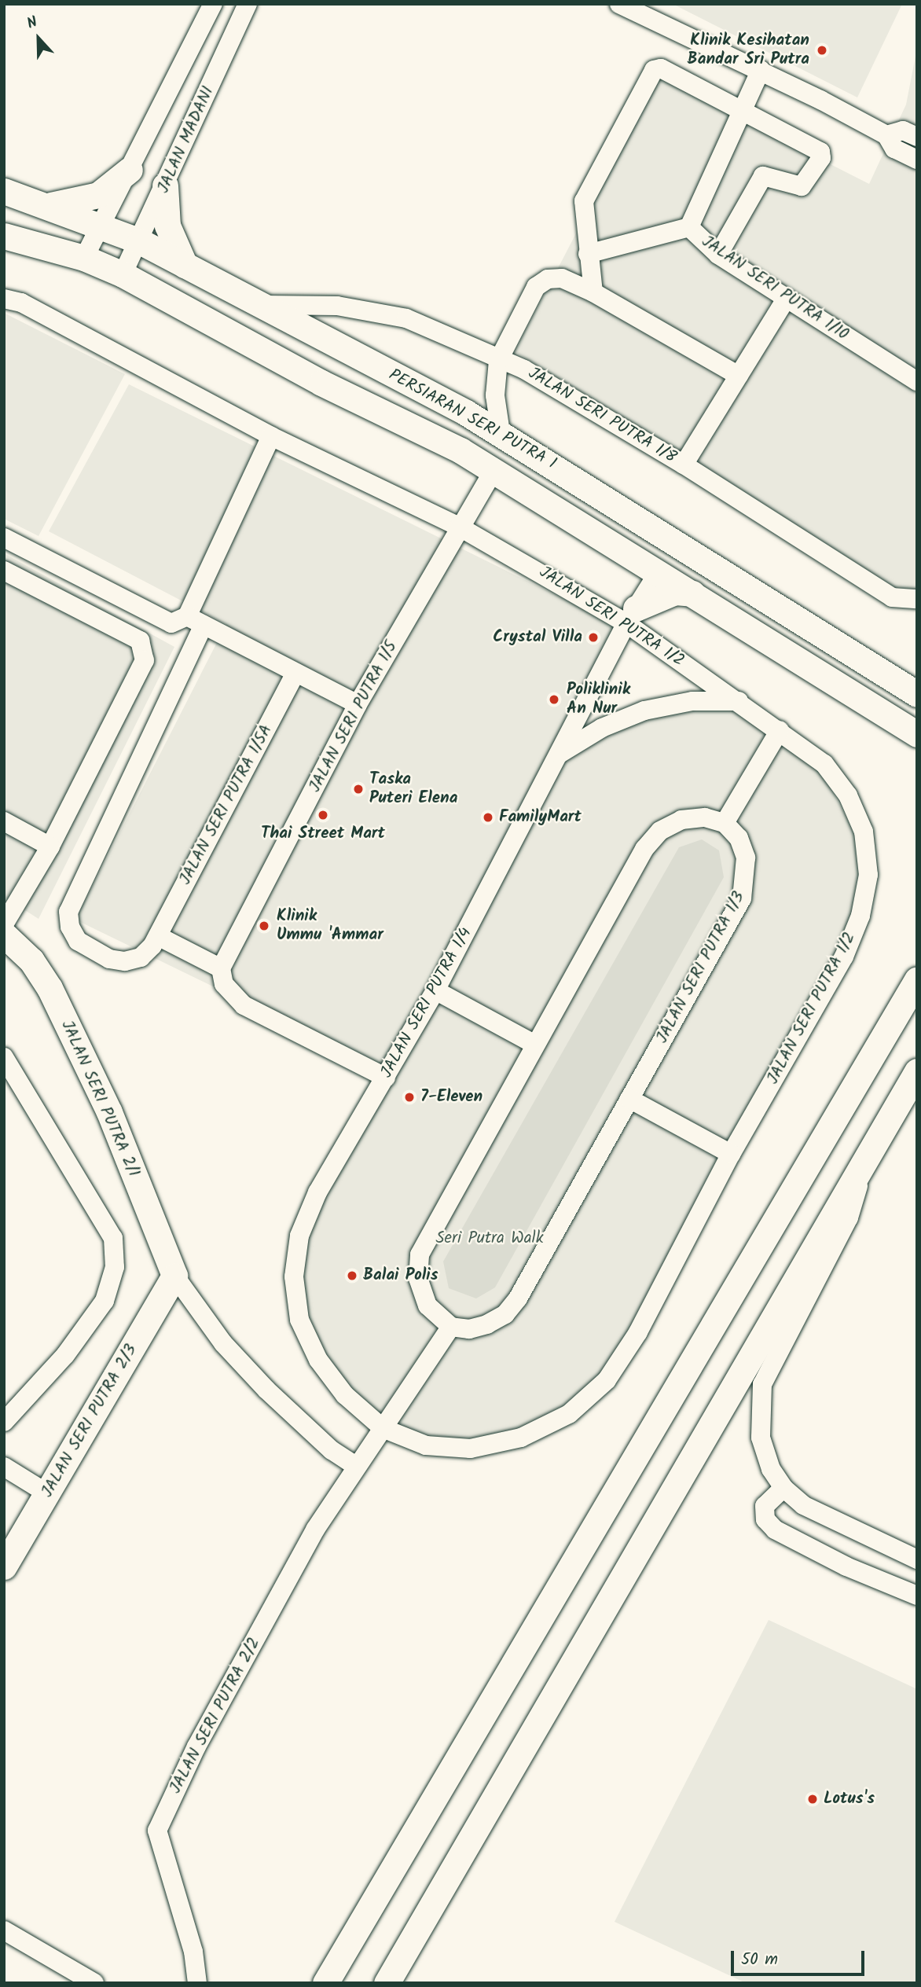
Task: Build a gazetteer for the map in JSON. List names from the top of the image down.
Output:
{
  "streets": {
    "street": [
      "JALAN MADANI",
      "JALAN SERI PUTRA 1/10",
      "JALAN SERI PUTRA 1/8",
      "PERSIARAN SERI PUTRA 1",
      "JALAN SERI PUTRA 1/2",
      "JALAN SERI PUTRA 1/5",
      "JALAN SERI PUTRA 1/5A",
      "JALAN SERI PUTRA 1/3",
      "JALAN SERI PUTRA 1/4",
      "JALAN SERI PUTRA 2/1",
      "JALAN SERI PUTRA 2/3",
      "JALAN SERI PUTRA 2/2"
    ]
  },
  "crossings": [
    ["JALAN MADANI", "PERSIARAN SERI PUTRA 1"],
    ["JALAN SERI PUTRA 1/8", "PERSIARAN SERI PUTRA 1"],
    ["PERSIARAN SERI PUTRA 1", "JALAN SERI PUTRA 1/5"],
    ["PERSIARAN SERI PUTRA 1", "JALAN SERI PUTRA 1/4"],
    ["JALAN SERI PUTRA 1/2", "JALAN SERI PUTRA 1/5"],
    ["JALAN SERI PUTRA 1/2", "JALAN SERI PUTRA 1/5A"],
    ["JALAN SERI PUTRA 1/2", "JALAN SERI PUTRA 1/4"],
    ["JALAN SERI PUTRA 1/2", "JALAN SERI PUTRA 2/2"],
    ["JALAN SERI PUTRA 1/3", "JALAN SERI PUTRA 2/2"],
    ["JALAN SERI PUTRA 1/4", "JALAN SERI PUTRA 2/2"],
    ["JALAN SERI PUTRA 2/1", "JALAN SERI PUTRA 2/3"]
  ],
  "parks": ["Seri Putra Walk"],
  "places": [
    "Klinik Kesihatan Bandar Sri Putra",
    "Crystal Villa",
    "Poliklinik An Nur",
    "Taska Puteri Elena",
    "Thai Street Mart",
    "FamilyMart",
    "Klinik Ummu 'Ammar",
    "7-Eleven",
    "Balai Polis",
    "Lotus's"
  ],
  "scale_bar": "50 m",
  "north": "top"
}
